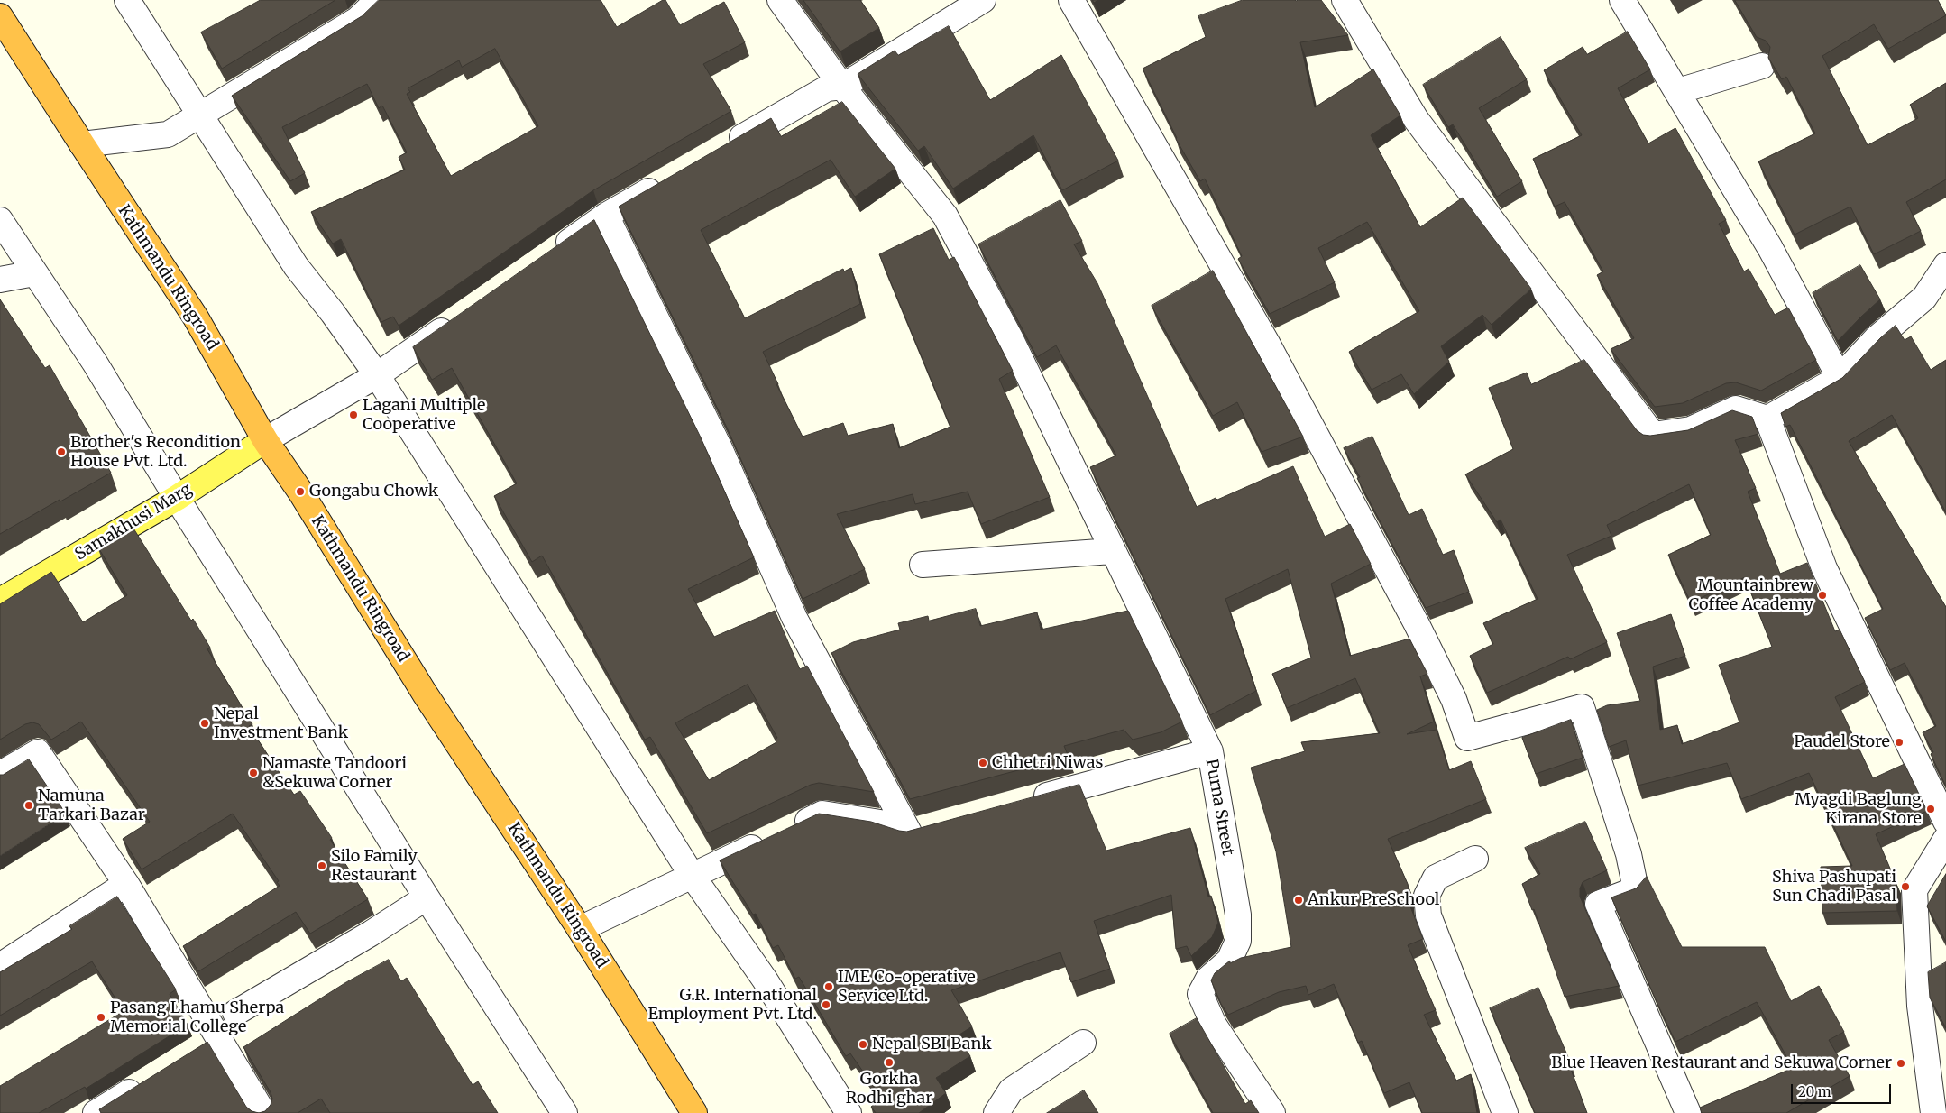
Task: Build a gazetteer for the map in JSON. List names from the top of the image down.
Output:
{
  "streets": {
    "highway": ["Kathmandu Ringroad"],
    "main road": ["Samakhusi Marg"],
    "street": ["Purna Street"]
  },
  "crossings": [
    ["Kathmandu Ringroad", "Samakhusi Marg"]
  ],
  "places": [
    "Lagani Multiple Cooperative",
    "Brother's Recondition House Pvt. Ltd.",
    "Gongabu Chowk",
    "Mountainbrew Coffee Academy",
    "Nepal Investment Bank",
    "Paudel Store",
    "Chhetri Niwas",
    "Namaste Tandoori &Sekuwa Corner",
    "Namuna Tarkari Bazar",
    "Myagdi Baglung Kirana Store",
    "Silo Family Restaurant",
    "Shiva Pashupati Sun Chadi Pasal",
    "Ankur PreSchool",
    "IME Co-operative Service Ltd.",
    "G.R. International Employment Pvt. Ltd.",
    "Pasang Lhamu Sherpa Memorial College",
    "Nepal SBI Bank",
    "Gorkha Rodhi ghar",
    "Blue Heaven Restaurant and Sekuwa Corner"
  ],
  "scale_bar": "20 m"
}
